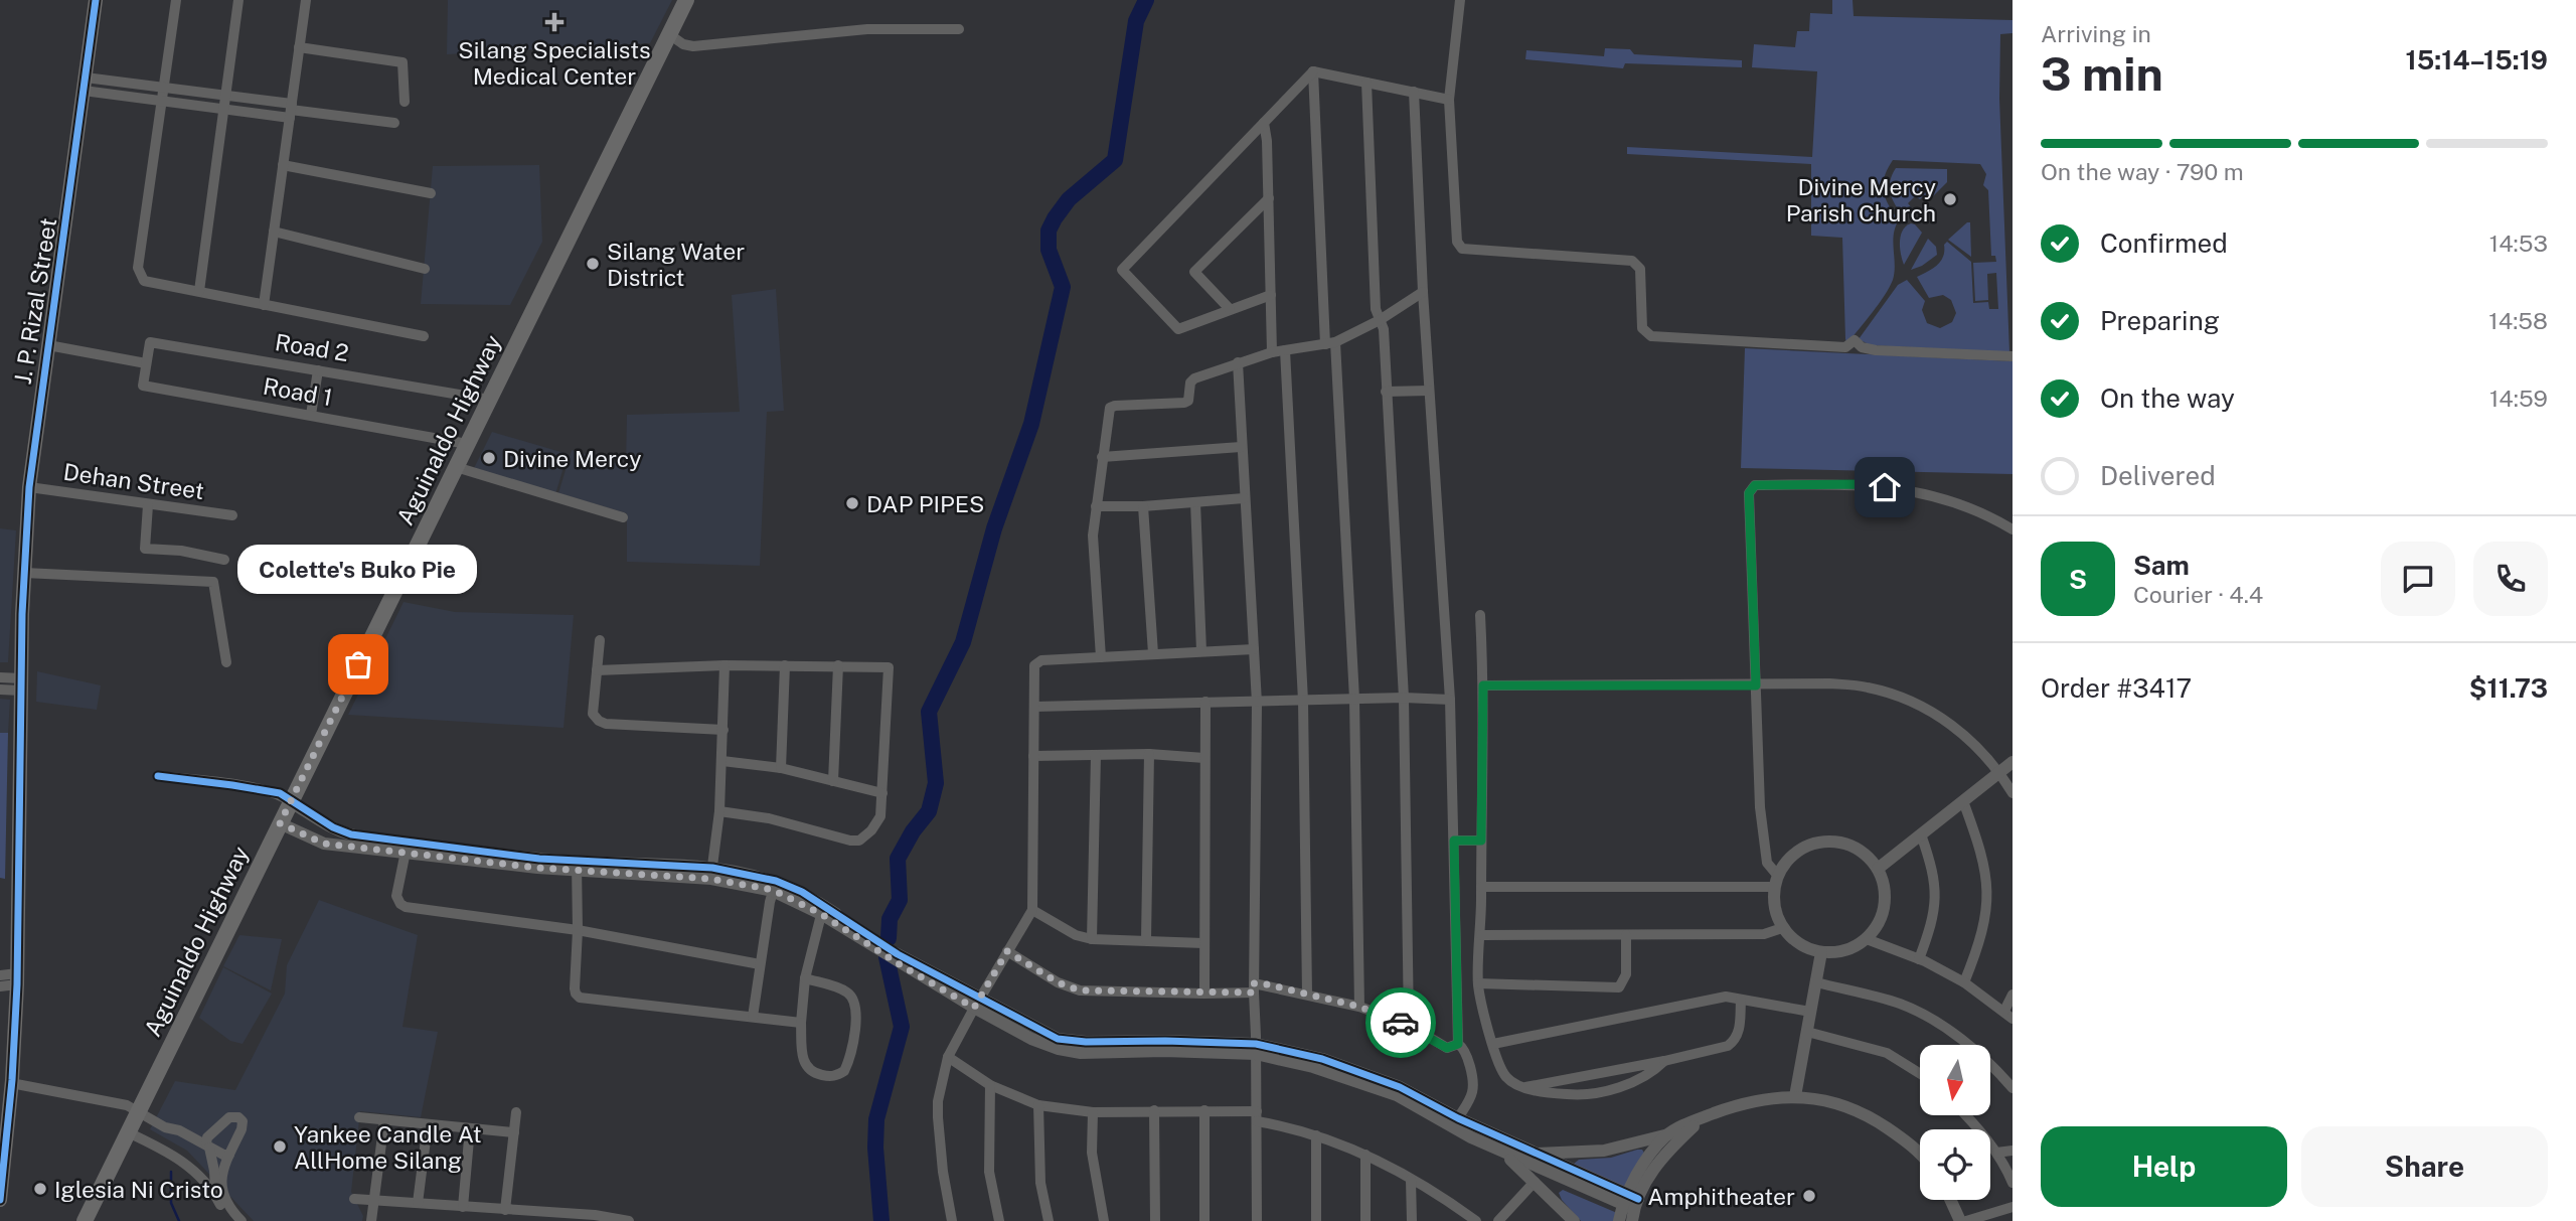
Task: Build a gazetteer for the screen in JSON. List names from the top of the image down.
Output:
{
  "streets": {
    "main road": ["J. P. Rizal Street", "Aguinaldo Highway"],
    "street": ["Road 2", "Road 1", "Dehan Street"]
  },
  "crossings": [
    ["J. P. Rizal Street", "Dehan Street"],
    ["Road 2", "Road 1"],
    ["Road 2", "Aguinaldo Highway"],
    ["Road 1", "Aguinaldo Highway"]
  ],
  "places": {
    "health": ["Silang Specialists Medical Center"],
    "other": [
      "Divine Mercy Parish Church",
      "Silang Water District",
      "Divine Mercy",
      "DAP PIPES",
      "Colette's Buko Pie",
      "Yankee Candle At AllHome Silang",
      "Iglesia Ni Cristo",
      "Amphitheater"
    ]
  },
  "north": "bottom",
  "page": {
    "heading": ["3 min", "Arriving in", "15:14–15:19"],
    "panel": [
      "Sam",
      "Courier · 4.4",
      "Order #3417",
      "$11.73"
    ],
    "bar": "On the way · 790 m",
    "list": [
      ["Confirmed", "14:53"],
      ["Preparing", "14:58"],
      ["On the way", "14:59"],
      "Delivered"
    ],
    "round": "S",
    "bubble": "Colette's Buko Pie",
    "buttons": ["Help", "Share"]
  }
}
